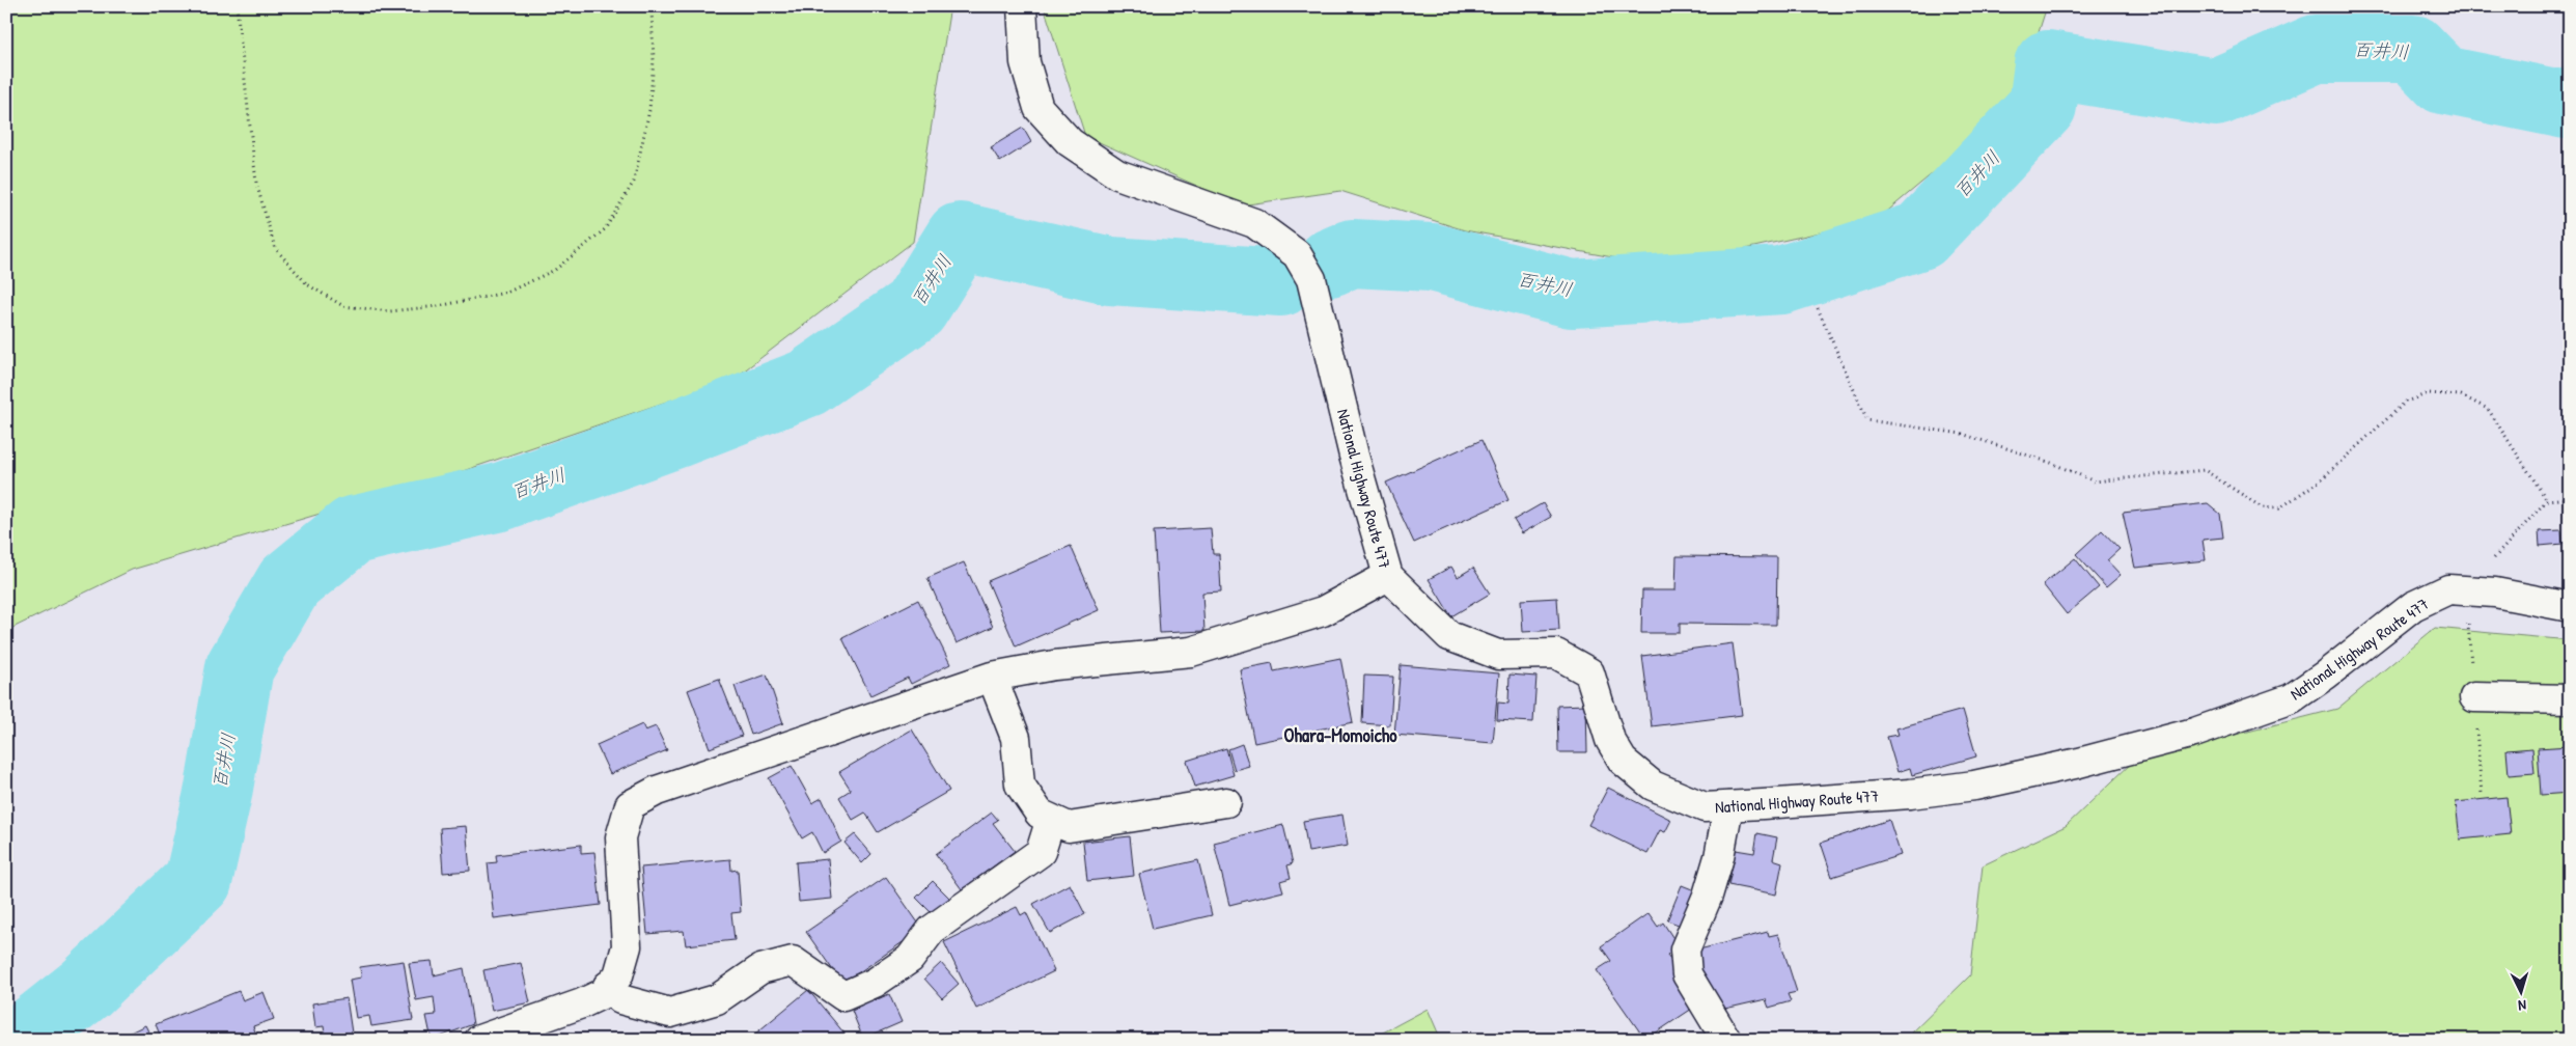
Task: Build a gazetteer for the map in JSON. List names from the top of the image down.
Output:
{
  "streets": {
    "main road": ["National Highway Route 477"]
  },
  "districts": ["Ohara-Momoicho"],
  "water": ["百井川"],
  "north": "bottom"
}
